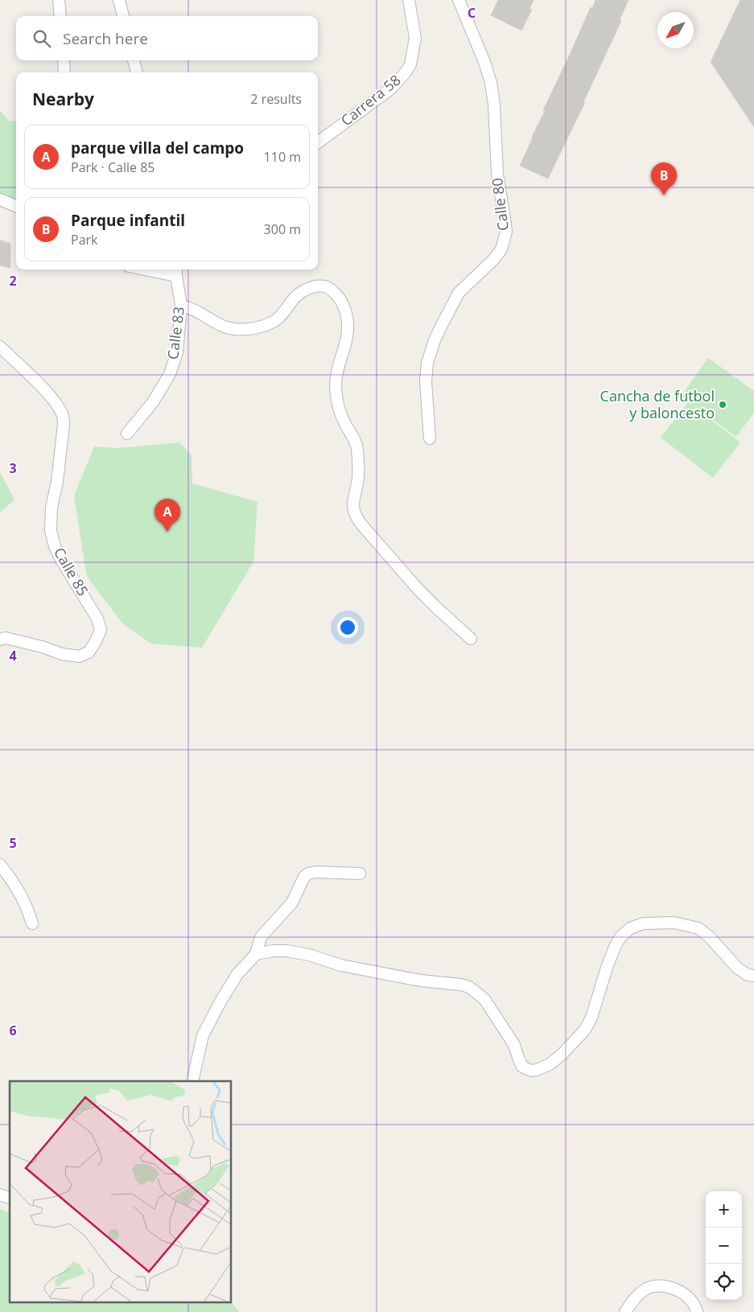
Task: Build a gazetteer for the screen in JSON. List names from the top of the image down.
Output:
{
  "streets": {
    "street": [
      "Carrera 58",
      "Calle 80",
      "Calle 83",
      "Calle 85"
    ]
  },
  "places": ["Cancha de futbol y baloncesto"],
  "north": "bottom left",
  "page": {
    "search": "Search here",
    "heading": ["Nearby", "2 results"],
    "list": [
      {
        "mark": "A",
        "name": "parque villa del campo",
        "note": "Park · Calle 85",
        "value": "110 m"
      },
      {
        "mark": "B",
        "name": "Parque infantil",
        "note": "Park",
        "value": "300 m"
      }
    ],
    "pins": ["B", "A"],
    "map_buttons": ["+", "−"]
  },
  "grid": {
    "columns": ["C"],
    "rows": [
      "2",
      "3",
      "4",
      "5",
      "6"
    ]
  }
}
